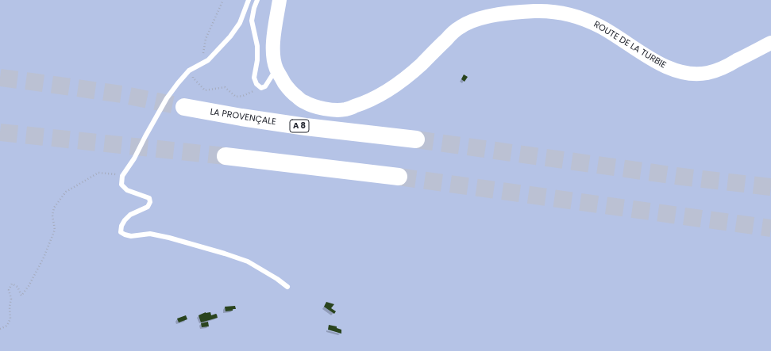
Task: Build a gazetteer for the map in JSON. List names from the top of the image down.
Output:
{
  "streets": {
    "highway": ["LA PROVENÇALE", "A 8"],
    "main road": ["ROUTE DE LA TURBIE"]
  }
}
